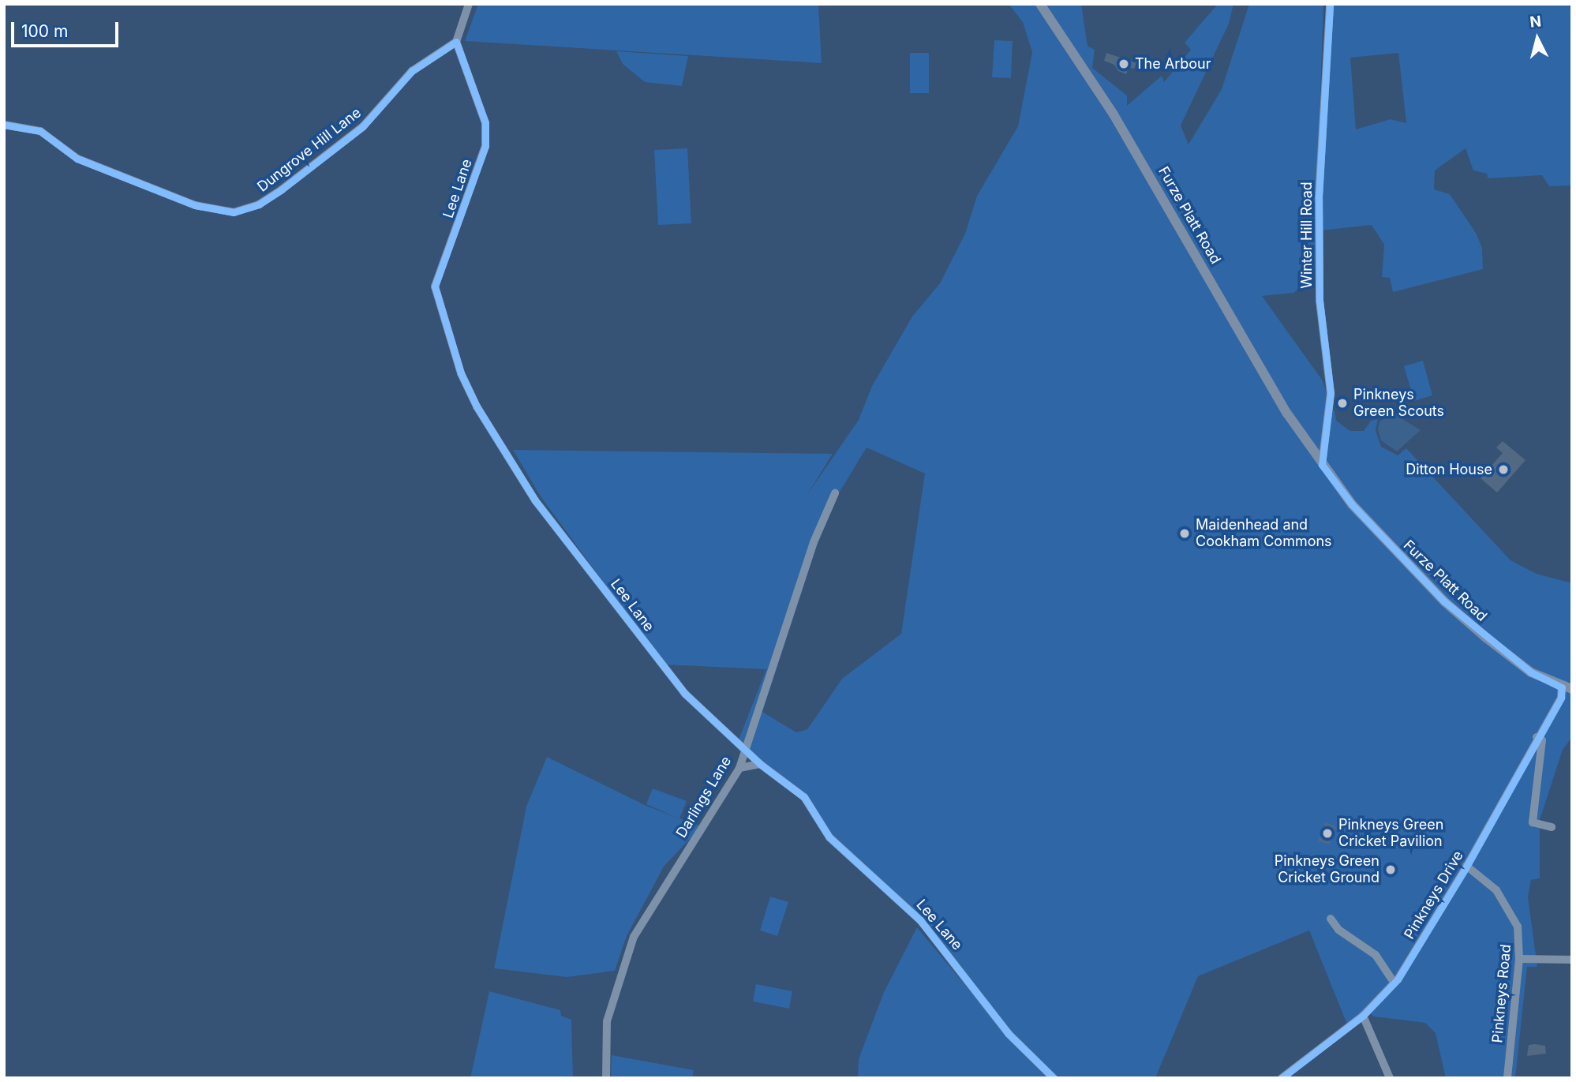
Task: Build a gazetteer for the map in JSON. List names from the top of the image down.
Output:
{
  "streets": {
    "main road": ["Furze Platt Road"],
    "street": [
      "Dungrove Hill Lane",
      "Lee Lane",
      "Winter Hill Road",
      "Darlings Lane",
      "Pinkneys Drive",
      "Pinkneys Road"
    ]
  },
  "crossings": [
    ["Dungrove Hill Lane", "Lee Lane"],
    ["Lee Lane", "Darlings Lane"],
    ["Furze Platt Road", "Winter Hill Road"],
    ["Furze Platt Road", "Pinkneys Drive"],
    ["Pinkneys Drive", "Pinkneys Road"]
  ],
  "places": [
    "The Arbour",
    "Pinkneys Green Scouts",
    "Ditton House",
    "Maidenhead and Cookham Commons",
    "Pinkneys Green Cricket Pavilion",
    "Pinkneys Green Cricket Ground"
  ],
  "scale_bar": "100 m",
  "north": "top"
}
